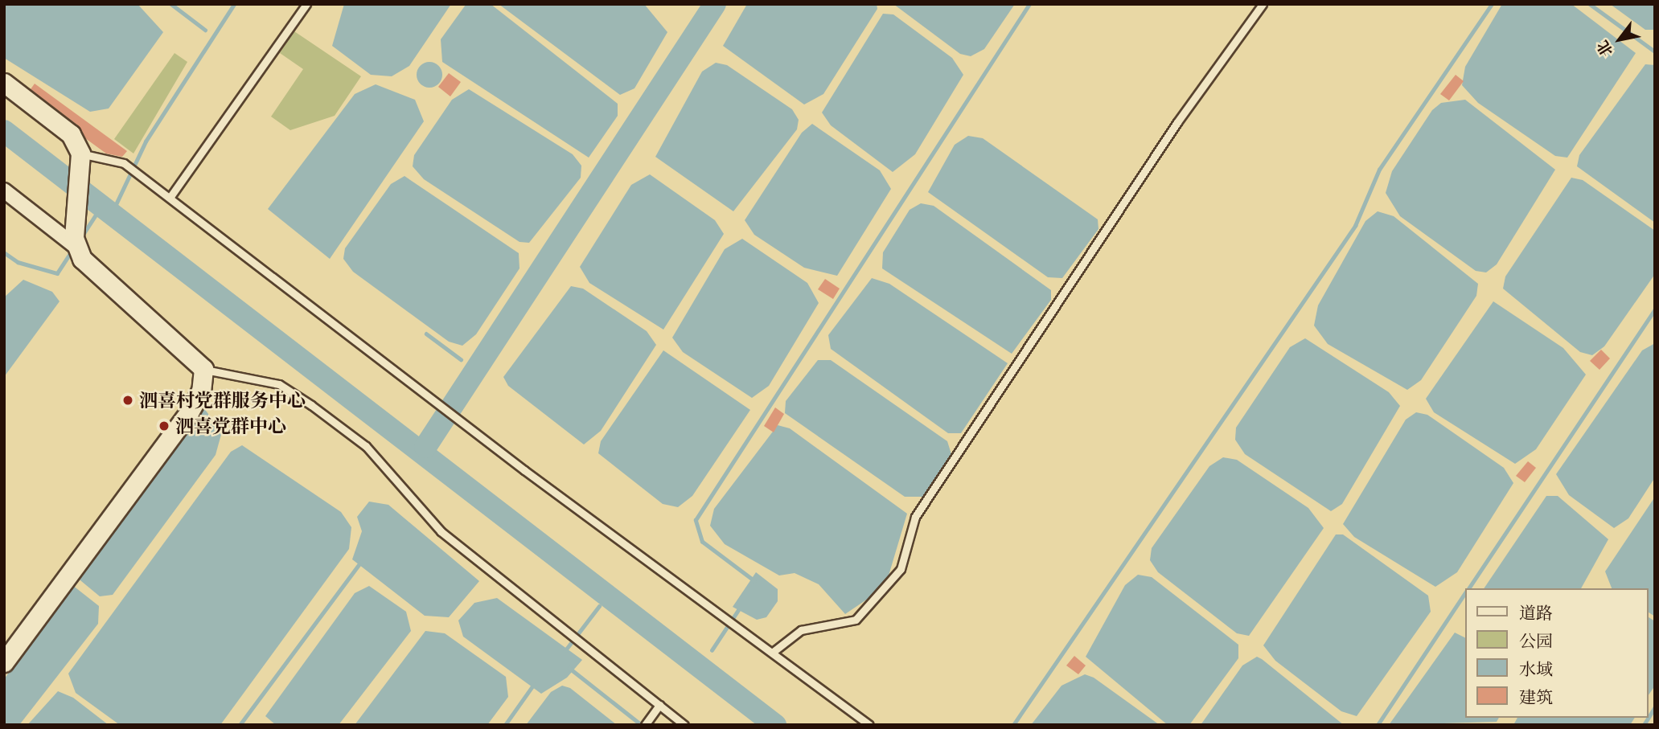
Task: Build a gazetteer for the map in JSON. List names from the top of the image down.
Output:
{
  "places": ["泗喜村党群服务中心", "泗喜党群中心"],
  "legend": [
    "道路",
    "公园",
    "水域",
    "建筑"
  ],
  "north": "bottom left"
}
